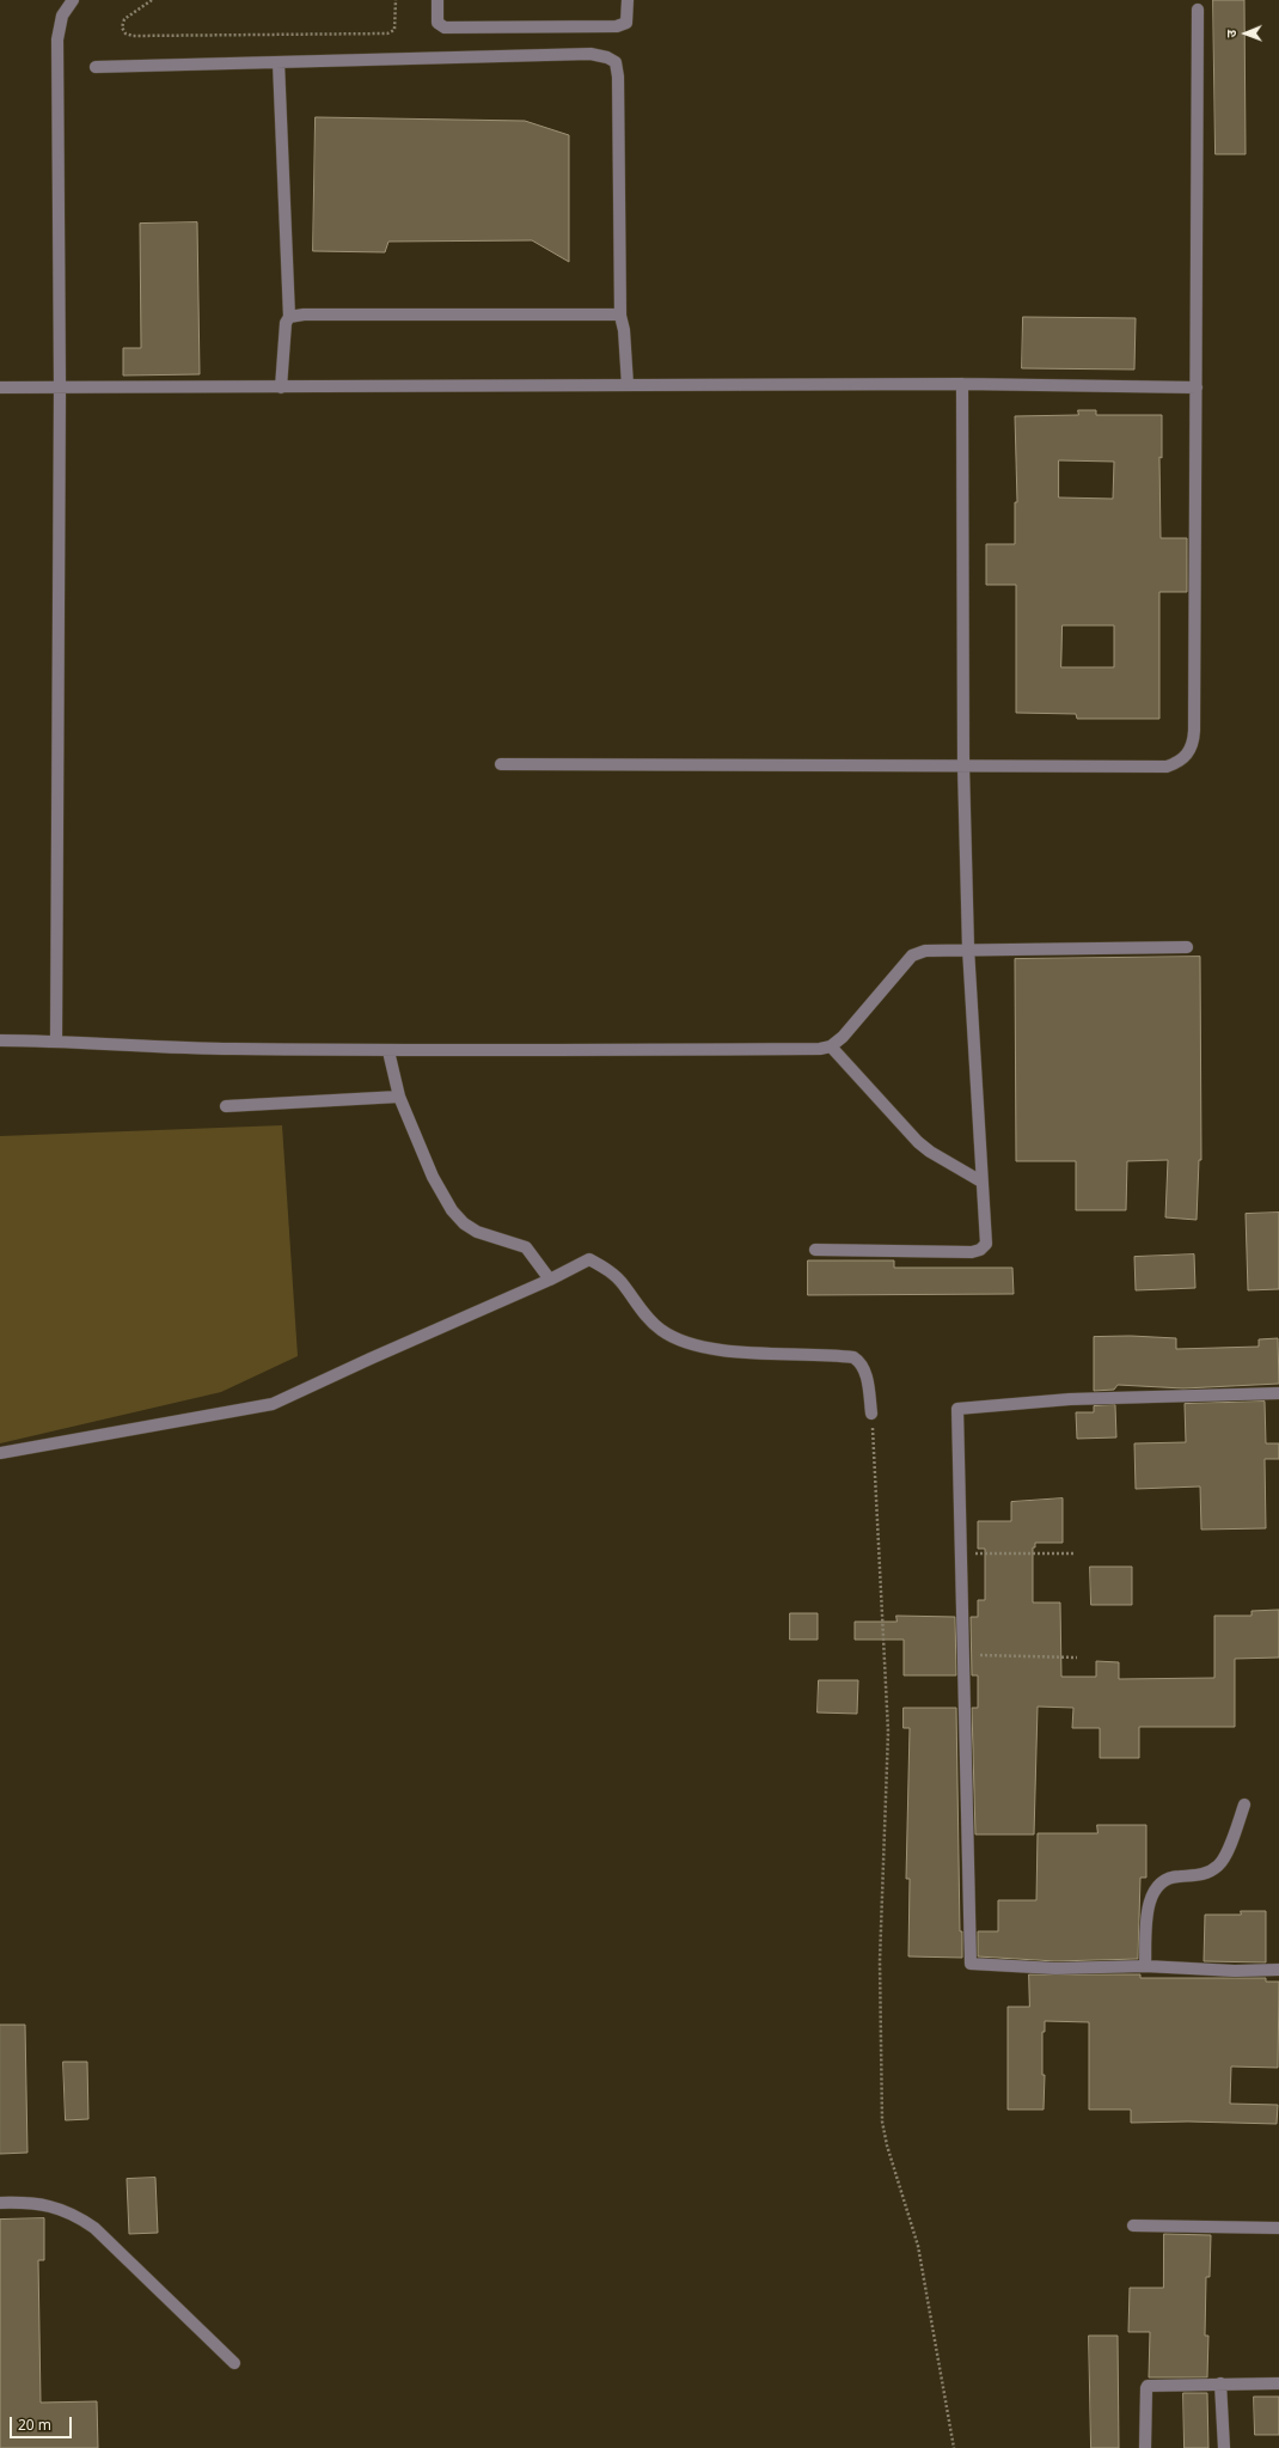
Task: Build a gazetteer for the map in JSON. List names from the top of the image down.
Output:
{
  "scale_bar": "20 m",
  "north": "left"
}
